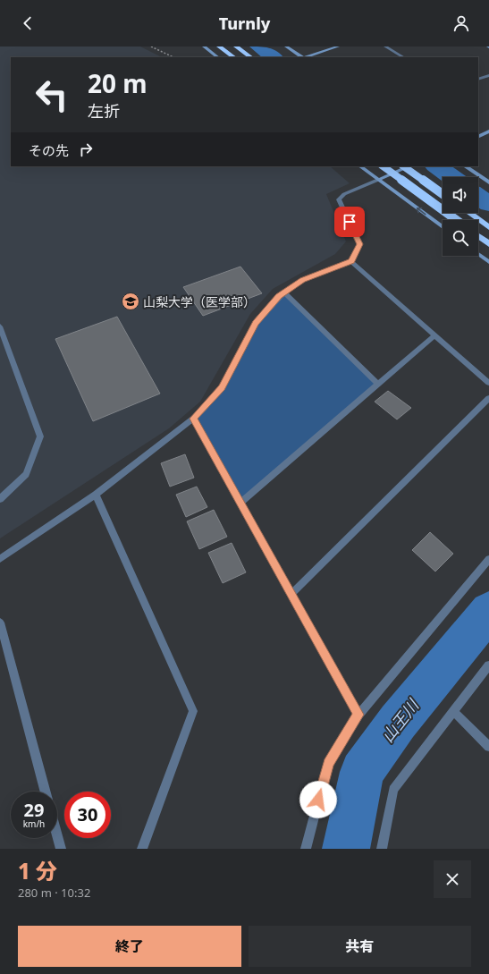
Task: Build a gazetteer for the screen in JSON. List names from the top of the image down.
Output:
{
  "water": ["山王川"],
  "places": {
    "school or university": ["山梨大学（医学部）"]
  },
  "page": {
    "header": "Turnly",
    "turn": ["20 m", "左折"],
    "then": "その先",
    "speed": "29 km/h",
    "limit": "30",
    "heading": ["1 分", "280 m · 10:32"],
    "buttons": ["終了", "共有"]
  }
}
